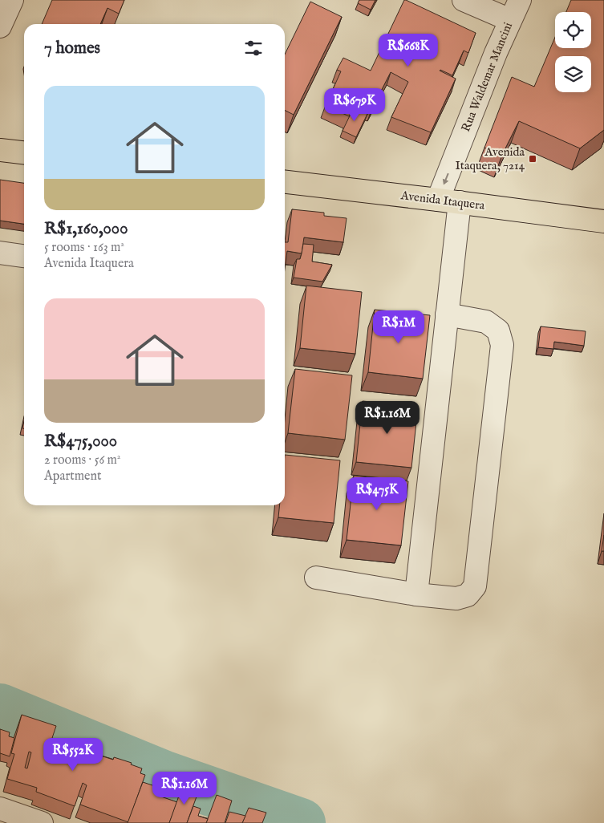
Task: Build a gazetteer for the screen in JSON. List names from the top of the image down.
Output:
{
  "streets": {
    "main road": ["Avenida Itaquera"],
    "street": ["Rua Waldemar Mancini"]
  },
  "crossings": [
    ["Rua Waldemar Mancini", "Avenida Itaquera"]
  ],
  "one_way": ["Rua Waldemar Mancini"],
  "places": {
    "transit": ["Avenida Itaquera, 7214"]
  },
  "page": {
    "heading": "7 homes",
    "price": [
      "R$668K",
      "R$679K",
      "R$1M",
      "R$1.16M",
      "R$475K",
      "R$552K",
      "R$1.16M"
    ],
    "list": [
      {
        "name": "R$1,160,000",
        "note": "5 rooms · 163 m² · Avenida Itaquera"
      },
      {
        "name": "R$475,000",
        "note": "2 rooms · 56 m² · Apartment"
      }
    ]
  }
}
